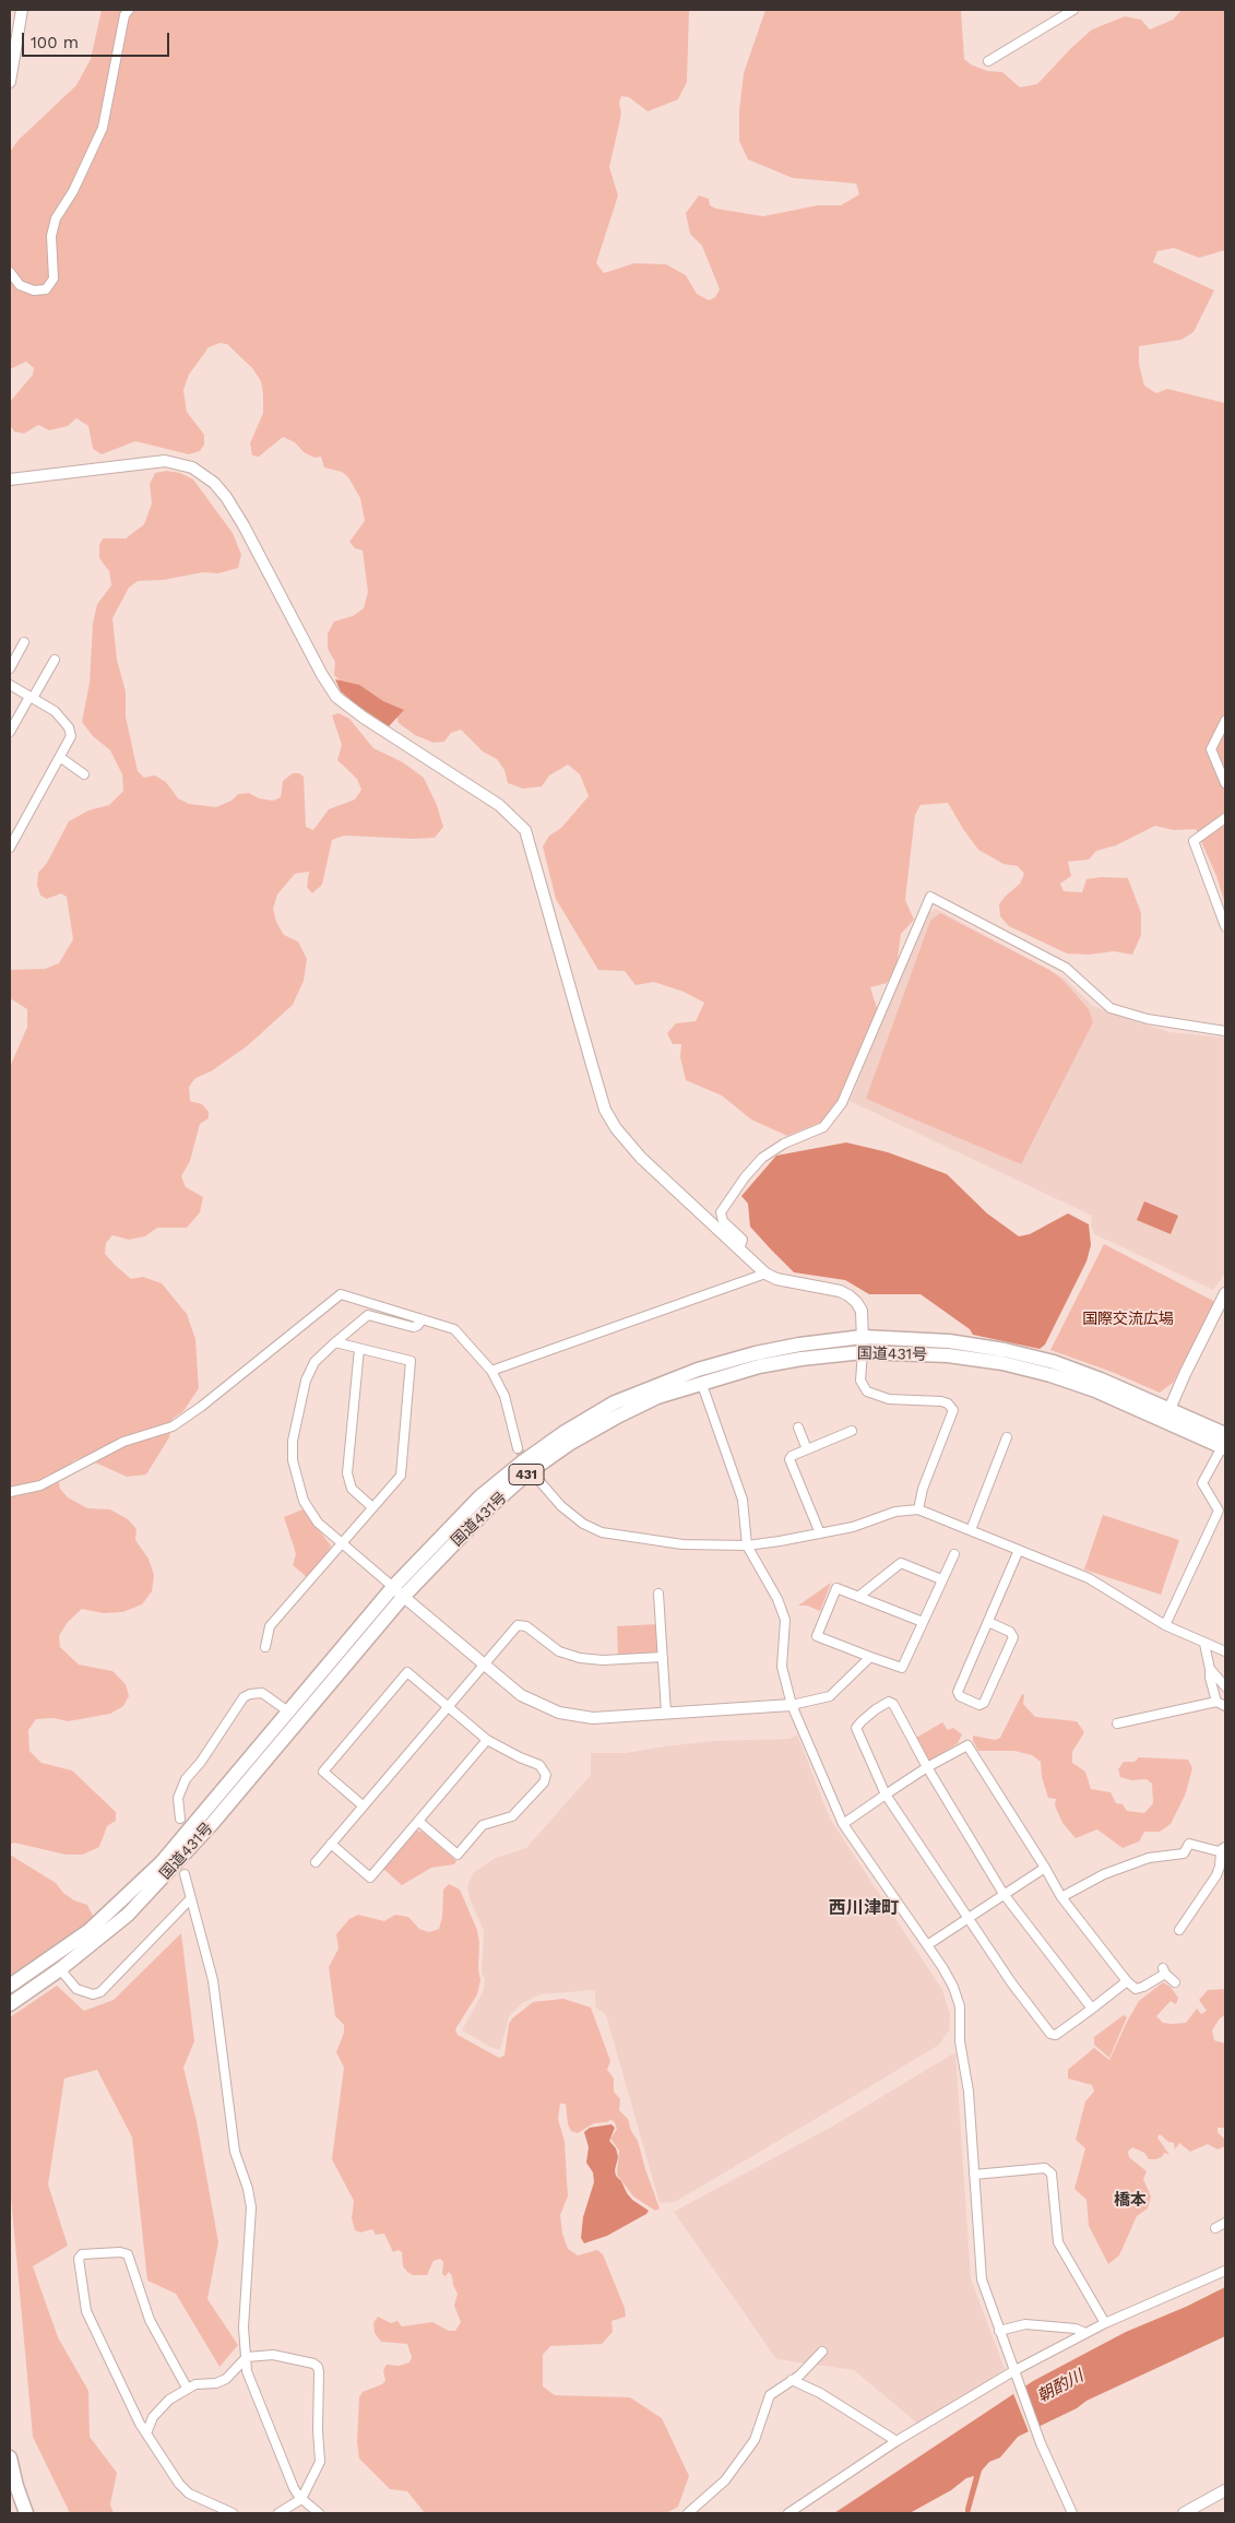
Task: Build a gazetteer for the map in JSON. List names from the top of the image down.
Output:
{
  "streets": {
    "main road": ["国道431号", "431"]
  },
  "districts": ["西川津町", "橋本"],
  "water": ["朝酌川"],
  "parks": ["国際交流広場"],
  "scale_bar": "100 m"
}
